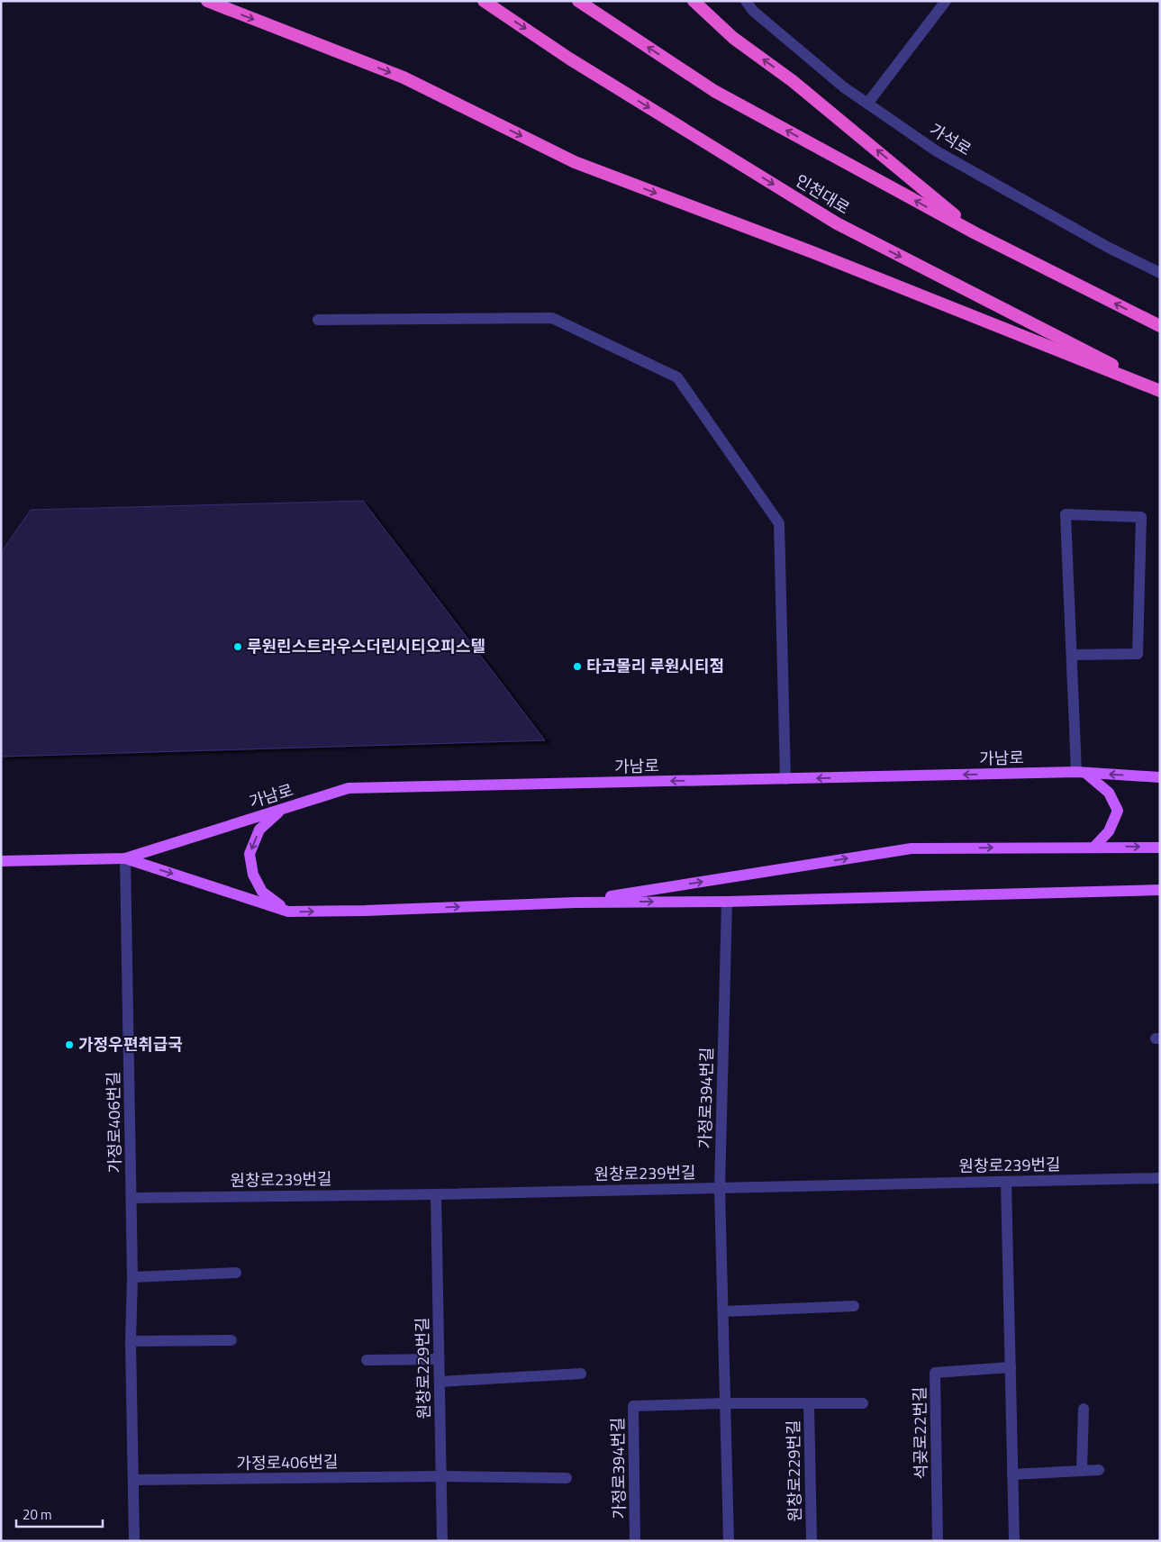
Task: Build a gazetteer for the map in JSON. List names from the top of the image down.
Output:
{
  "streets": {
    "highway": ["인천대로"],
    "main road": ["가남로"],
    "street": [
      "가석로",
      "가정로394번길",
      "가정로406번길",
      "원창로239번길",
      "원창로229번길",
      "석곶로22번길"
    ]
  },
  "crossings": [
    ["가남로", "가정로394번길"],
    ["가남로", "가정로406번길"],
    ["가정로394번길", "원창로239번길"],
    ["가정로394번길", "원창로229번길"],
    ["가정로406번길", "원창로239번길"],
    ["가정로406번길", "원창로229번길"],
    ["원창로239번길", "원창로229번길"]
  ],
  "places": ["루원린스트라우스더린시티오피스텔", "타코몰리 루원시티점", "가정우편취급국"],
  "scale_bar": "20 m"
}
